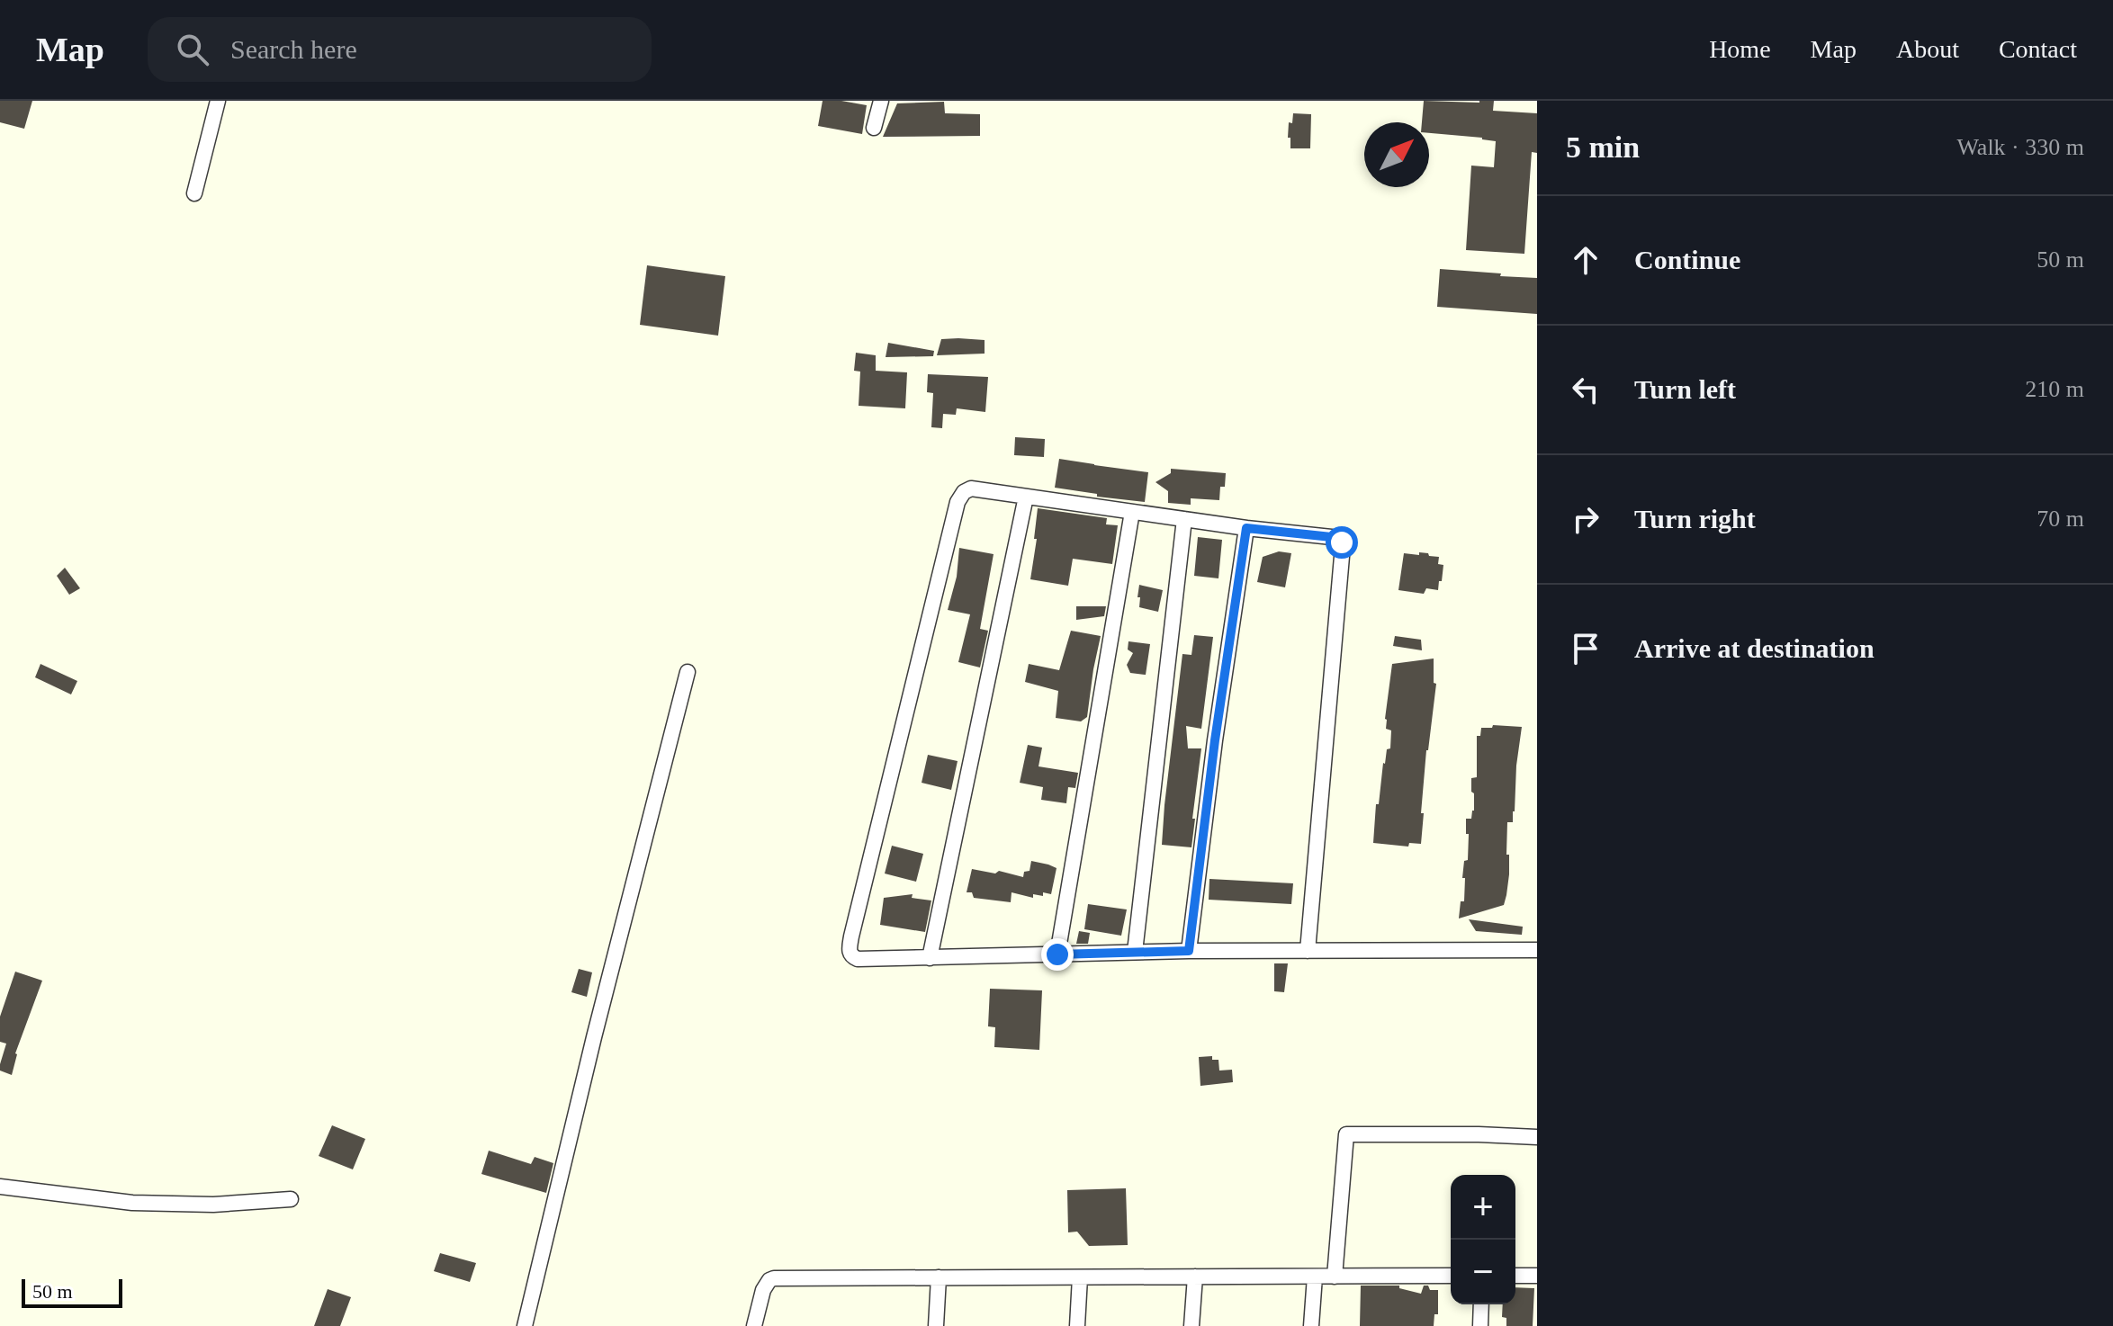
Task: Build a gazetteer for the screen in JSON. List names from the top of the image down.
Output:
{
  "scale_bar": "50 m",
  "north": "top right",
  "page": {
    "header": "Map",
    "search": "Search here",
    "nav": [
      "Home",
      "Map",
      "About",
      "Contact"
    ],
    "heading": ["5 min", "Walk · 330 m"],
    "list": [
      ["Continue", "50 m"],
      ["Turn left", "210 m"],
      ["Turn right", "70 m"],
      "Arrive at destination"
    ],
    "map_buttons": ["+", "−"],
    "scale": "50 m"
  }
}
